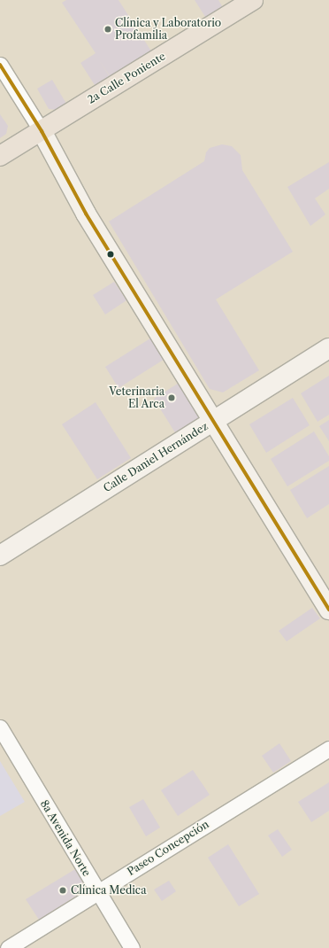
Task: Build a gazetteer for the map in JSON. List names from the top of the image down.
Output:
{
  "streets": {
    "main road": ["2a Calle Poniente"],
    "street": ["Calle Daniel Hernández", "8a Avenida Norte", "Paseo Concepción"]
  },
  "crossings": [
    ["8a Avenida Norte", "Paseo Concepción"]
  ],
  "places": ["Clínica y Laboratorio Profamilia", "Veterinaria El Arca", "Clínica Medica"]
}
